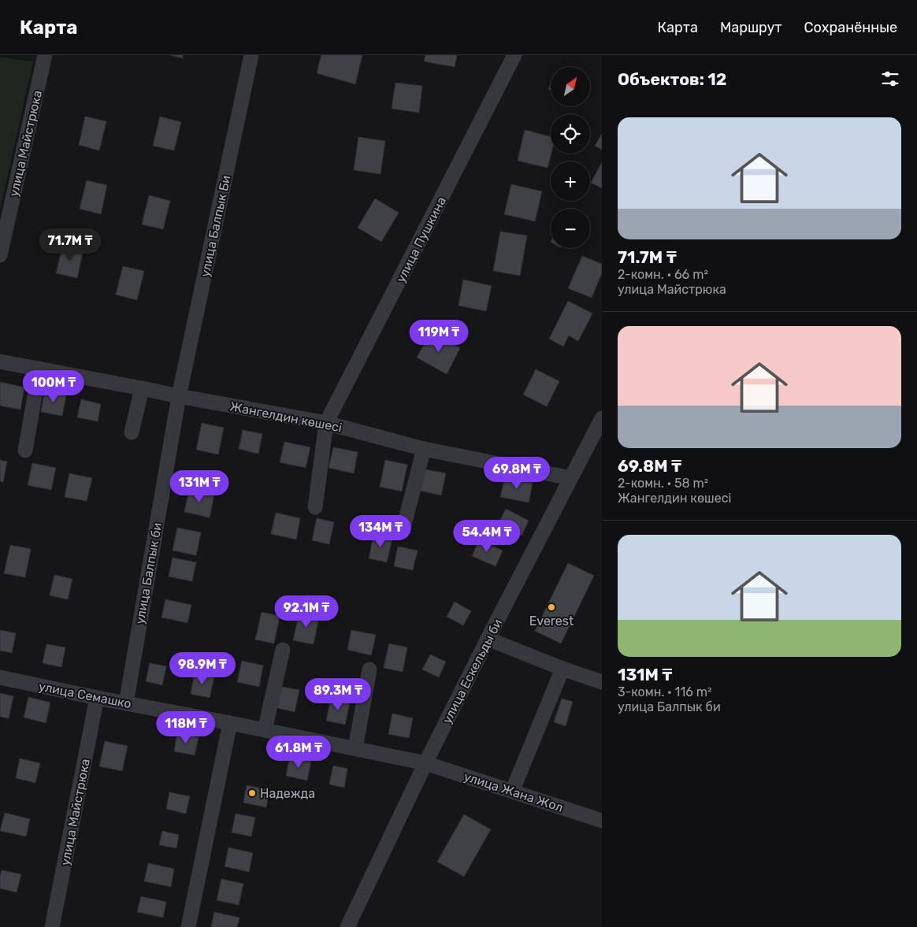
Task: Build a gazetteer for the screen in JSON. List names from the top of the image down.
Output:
{
  "streets": {
    "street": [
      "улица Майстрюка",
      "улица Балпык Би",
      "улица Пушкина",
      "Жангелдин көшесі",
      "улица Балпык би",
      "улица Ескельды би",
      "улица Семашко",
      "улица Жана Жол"
    ]
  },
  "crossings": [
    ["улица Майстрюка", "улица Семашко"],
    ["улица Балпык Би", "Жангелдин көшесі"],
    ["улица Балпык Би", "улица Балпык би"],
    ["улица Пушкина", "Жангелдин көшесі"],
    ["Жангелдин көшесі", "улица Балпык би"],
    ["Жангелдин көшесі", "улица Ескельды би"],
    ["улица Балпык би", "улица Семашко"],
    ["улица Ескельды би", "улица Семашко"],
    ["улица Ескельды би", "улица Жана Жол"],
    ["улица Семашко", "улица Жана Жол"]
  ],
  "places": ["Everest", "Надежда"],
  "north": "top right",
  "page": {
    "header": "Карта",
    "nav": ["Карта", "Маршрут", "Сохранённые"],
    "heading": "Объектов: 12",
    "map_buttons": ["+", "−"],
    "list": [
      {
        "name": "71.7M ₸",
        "note": "2-комн. · 66 m² · улица Майстрюка"
      },
      {
        "name": "69.8M ₸",
        "note": "2-комн. · 58 m² · Жангелдин көшесі"
      },
      {
        "name": "131M ₸",
        "note": "3-комн. · 116 m² · улица Балпык би"
      }
    ],
    "price": [
      "71.7M ₸",
      "119M ₸",
      "100M ₸",
      "69.8M ₸",
      "131M ₸",
      "134M ₸",
      "54.4M ₸",
      "92.1M ₸",
      "98.9M ₸",
      "89.3M ₸",
      "118M ₸",
      "61.8M ₸"
    ]
  }
}
